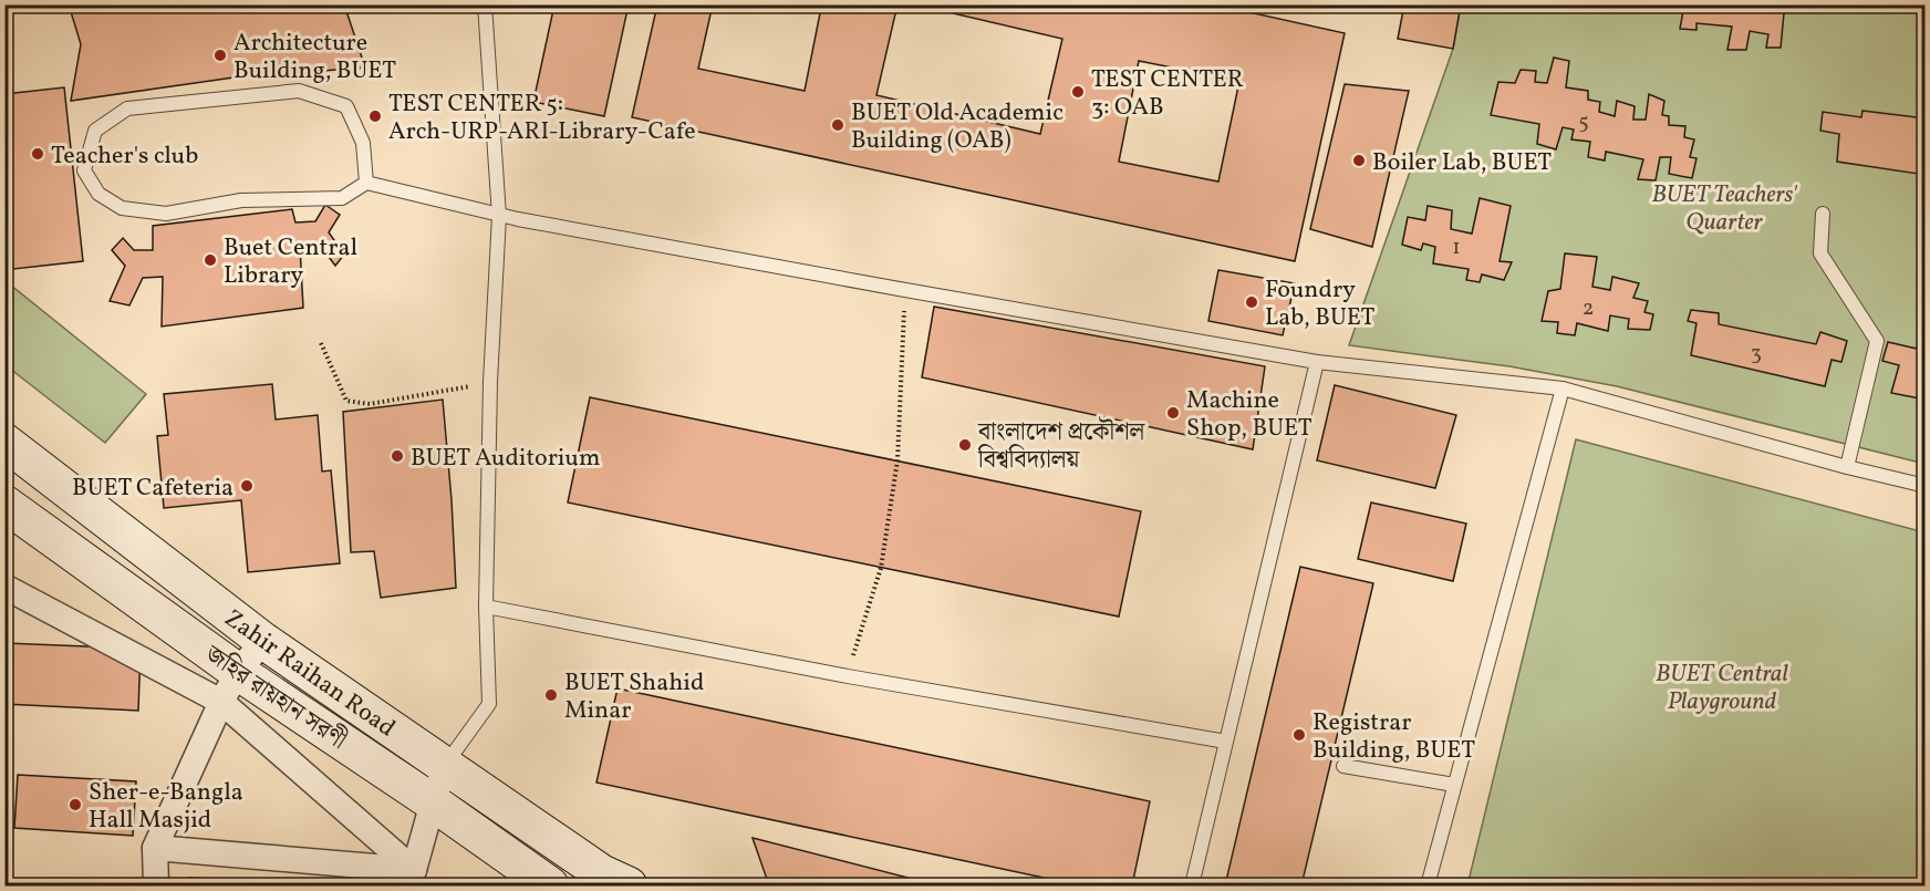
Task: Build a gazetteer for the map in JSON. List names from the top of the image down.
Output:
{
  "streets": {
    "main road": ["Zahir Raihan Road", "জহির রায়হান সরণী"]
  },
  "parks": ["BUET Teachers' Quarter", "BUET Central Playground"],
  "places": [
    "Architecture Building, BUET",
    "TEST CENTER 3: OAB",
    "TEST CENTER 5: Arch-URP-ARI-Library-Cafe",
    "BUET Old Academic Building (OAB)",
    "Teacher's club",
    "Boiler Lab, BUET",
    "Buet Central Library",
    "Foundry Lab, BUET",
    "Machine Shop, BUET",
    "বাংলাদেশ প্রকৌশল বিশ্ববিদ্যালয়",
    "BUET Auditorium",
    "BUET Cafeteria",
    "BUET Shahid Minar",
    "Registrar Building, BUET",
    "Sher-e-Bangla Hall Masjid"
  ],
  "house_numbers": [
    "5",
    "1",
    "2",
    "3"
  ]
}
